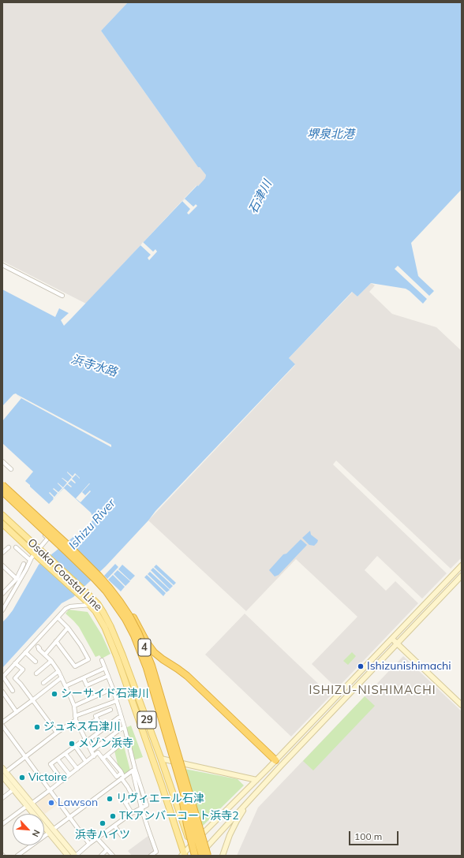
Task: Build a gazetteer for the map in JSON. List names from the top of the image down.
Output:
{
  "streets": {
    "highway": ["4"],
    "main road": ["Osaka Coastal Line", "29"]
  },
  "districts": ["ISHIZU-NISHIMACHI"],
  "water": [
    "堺泉北港",
    "石津川",
    "浜寺水路",
    "Ishizu River"
  ],
  "places": [
    "Ishizunishimachi",
    "シーサイド石津川",
    "ジュネス石津川",
    "メゾン浜寺",
    "Victoire",
    "リヴィエール石津",
    "Lawson",
    "TKアンバーコート浜寺2",
    "浜寺ハイツ"
  ],
  "scale_bar": "100 m",
  "north": "bottom right"
}
